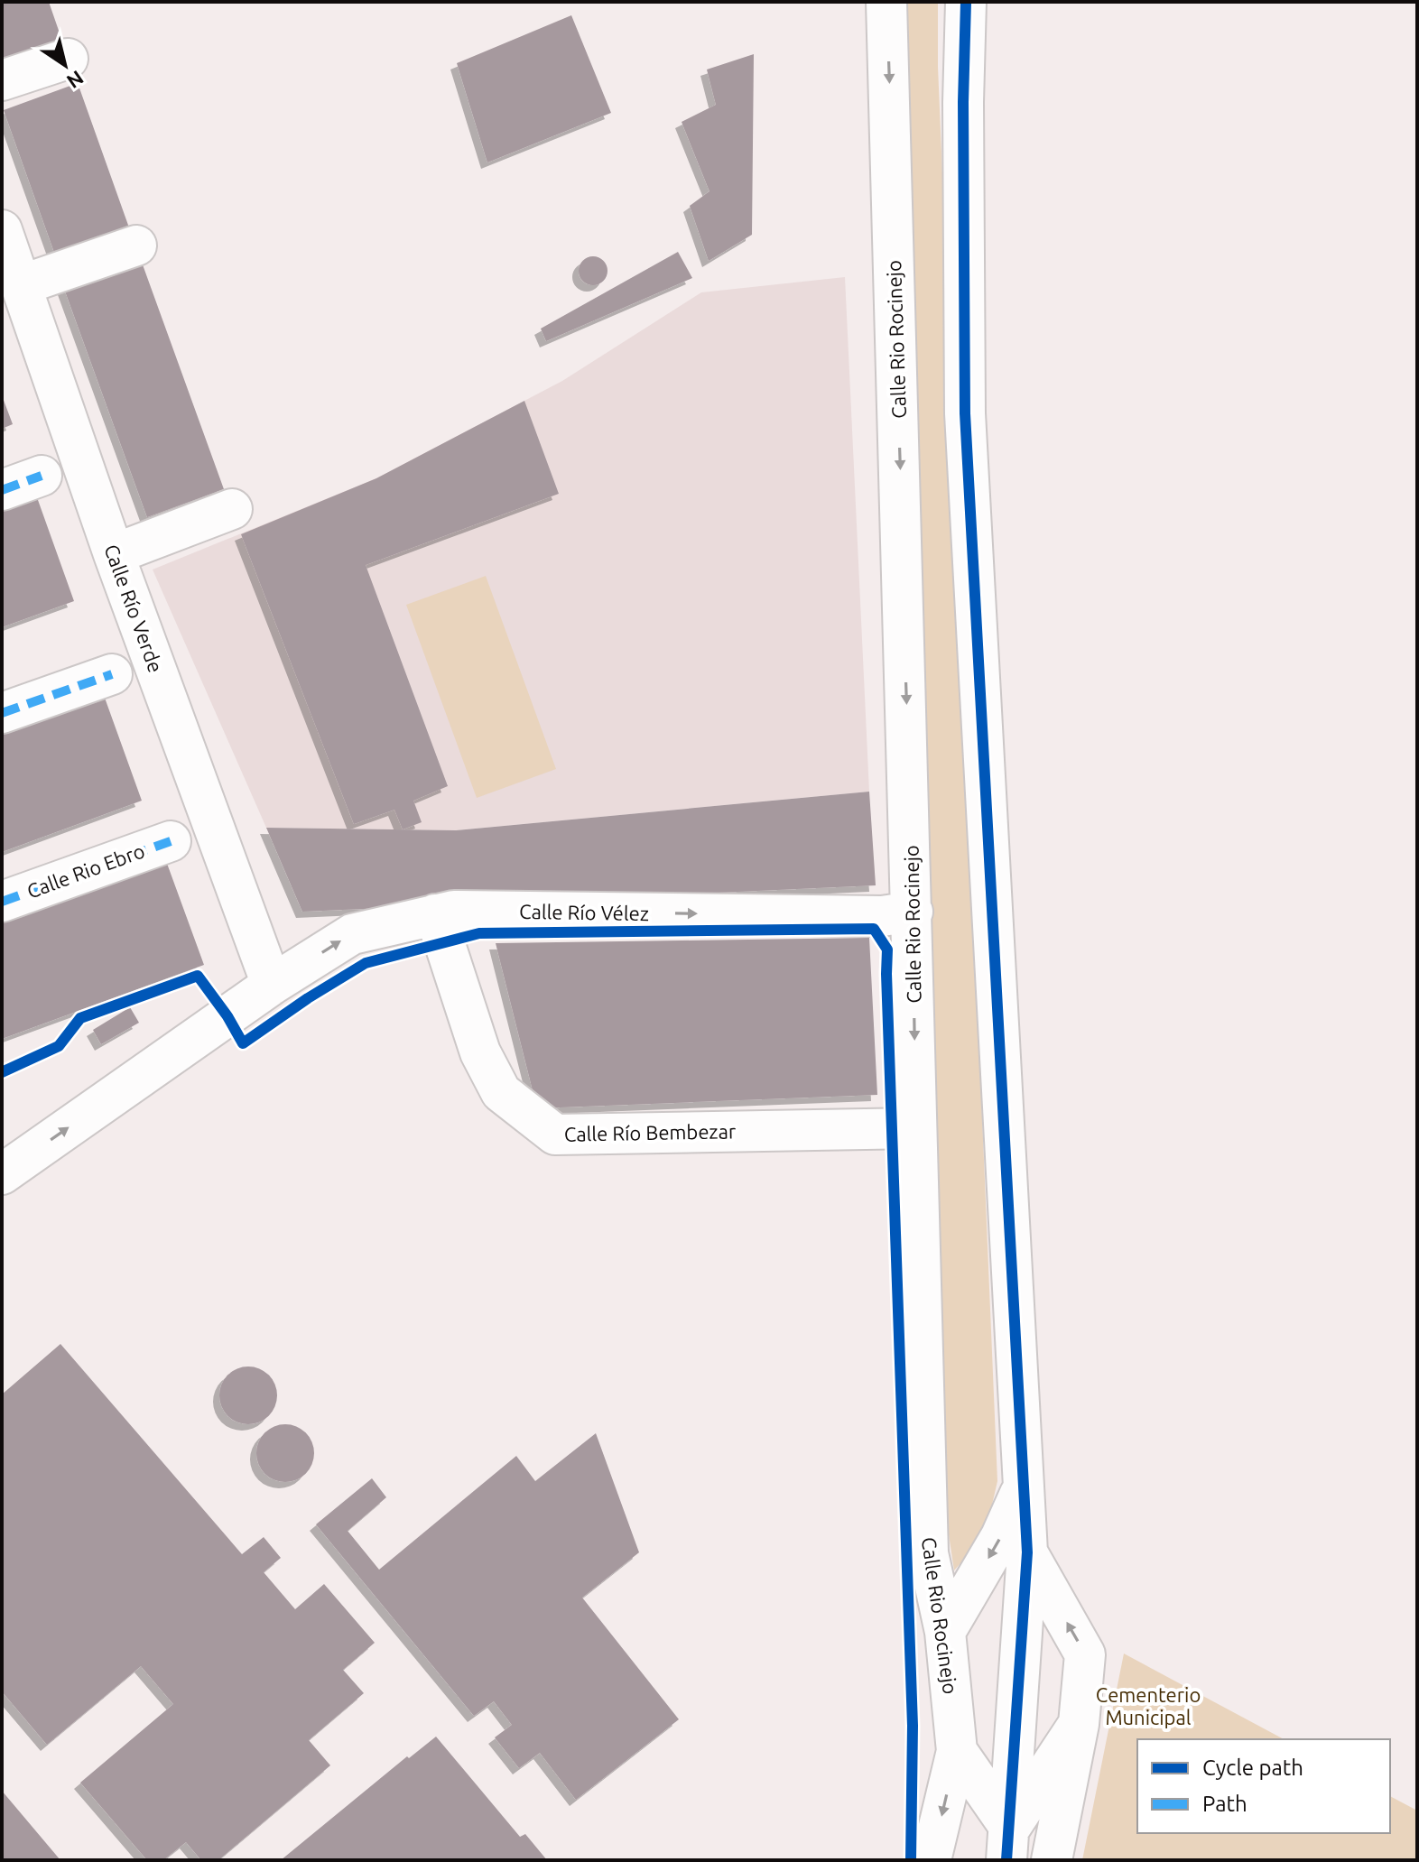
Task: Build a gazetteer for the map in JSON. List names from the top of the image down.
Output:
{
  "streets": {
    "street": [
      "Calle Rio Rocinejo",
      "Calle Río Verde",
      "Calle Rio Ebro",
      "Calle Río Vélez",
      "Calle Río Bembezar"
    ]
  },
  "crossings": [
    ["Calle Rio Rocinejo", "Calle Río Vélez"],
    ["Calle Rio Rocinejo", "Calle Río Bembezar"],
    ["Calle Río Verde", "Calle Río Vélez"],
    ["Calle Río Vélez", "Calle Río Bembezar"]
  ],
  "one_way": ["Calle Río Vélez"],
  "parks": ["Cementerio Municipal"],
  "legend": ["Cycle path", "Path"],
  "north": "bottom right"
}
